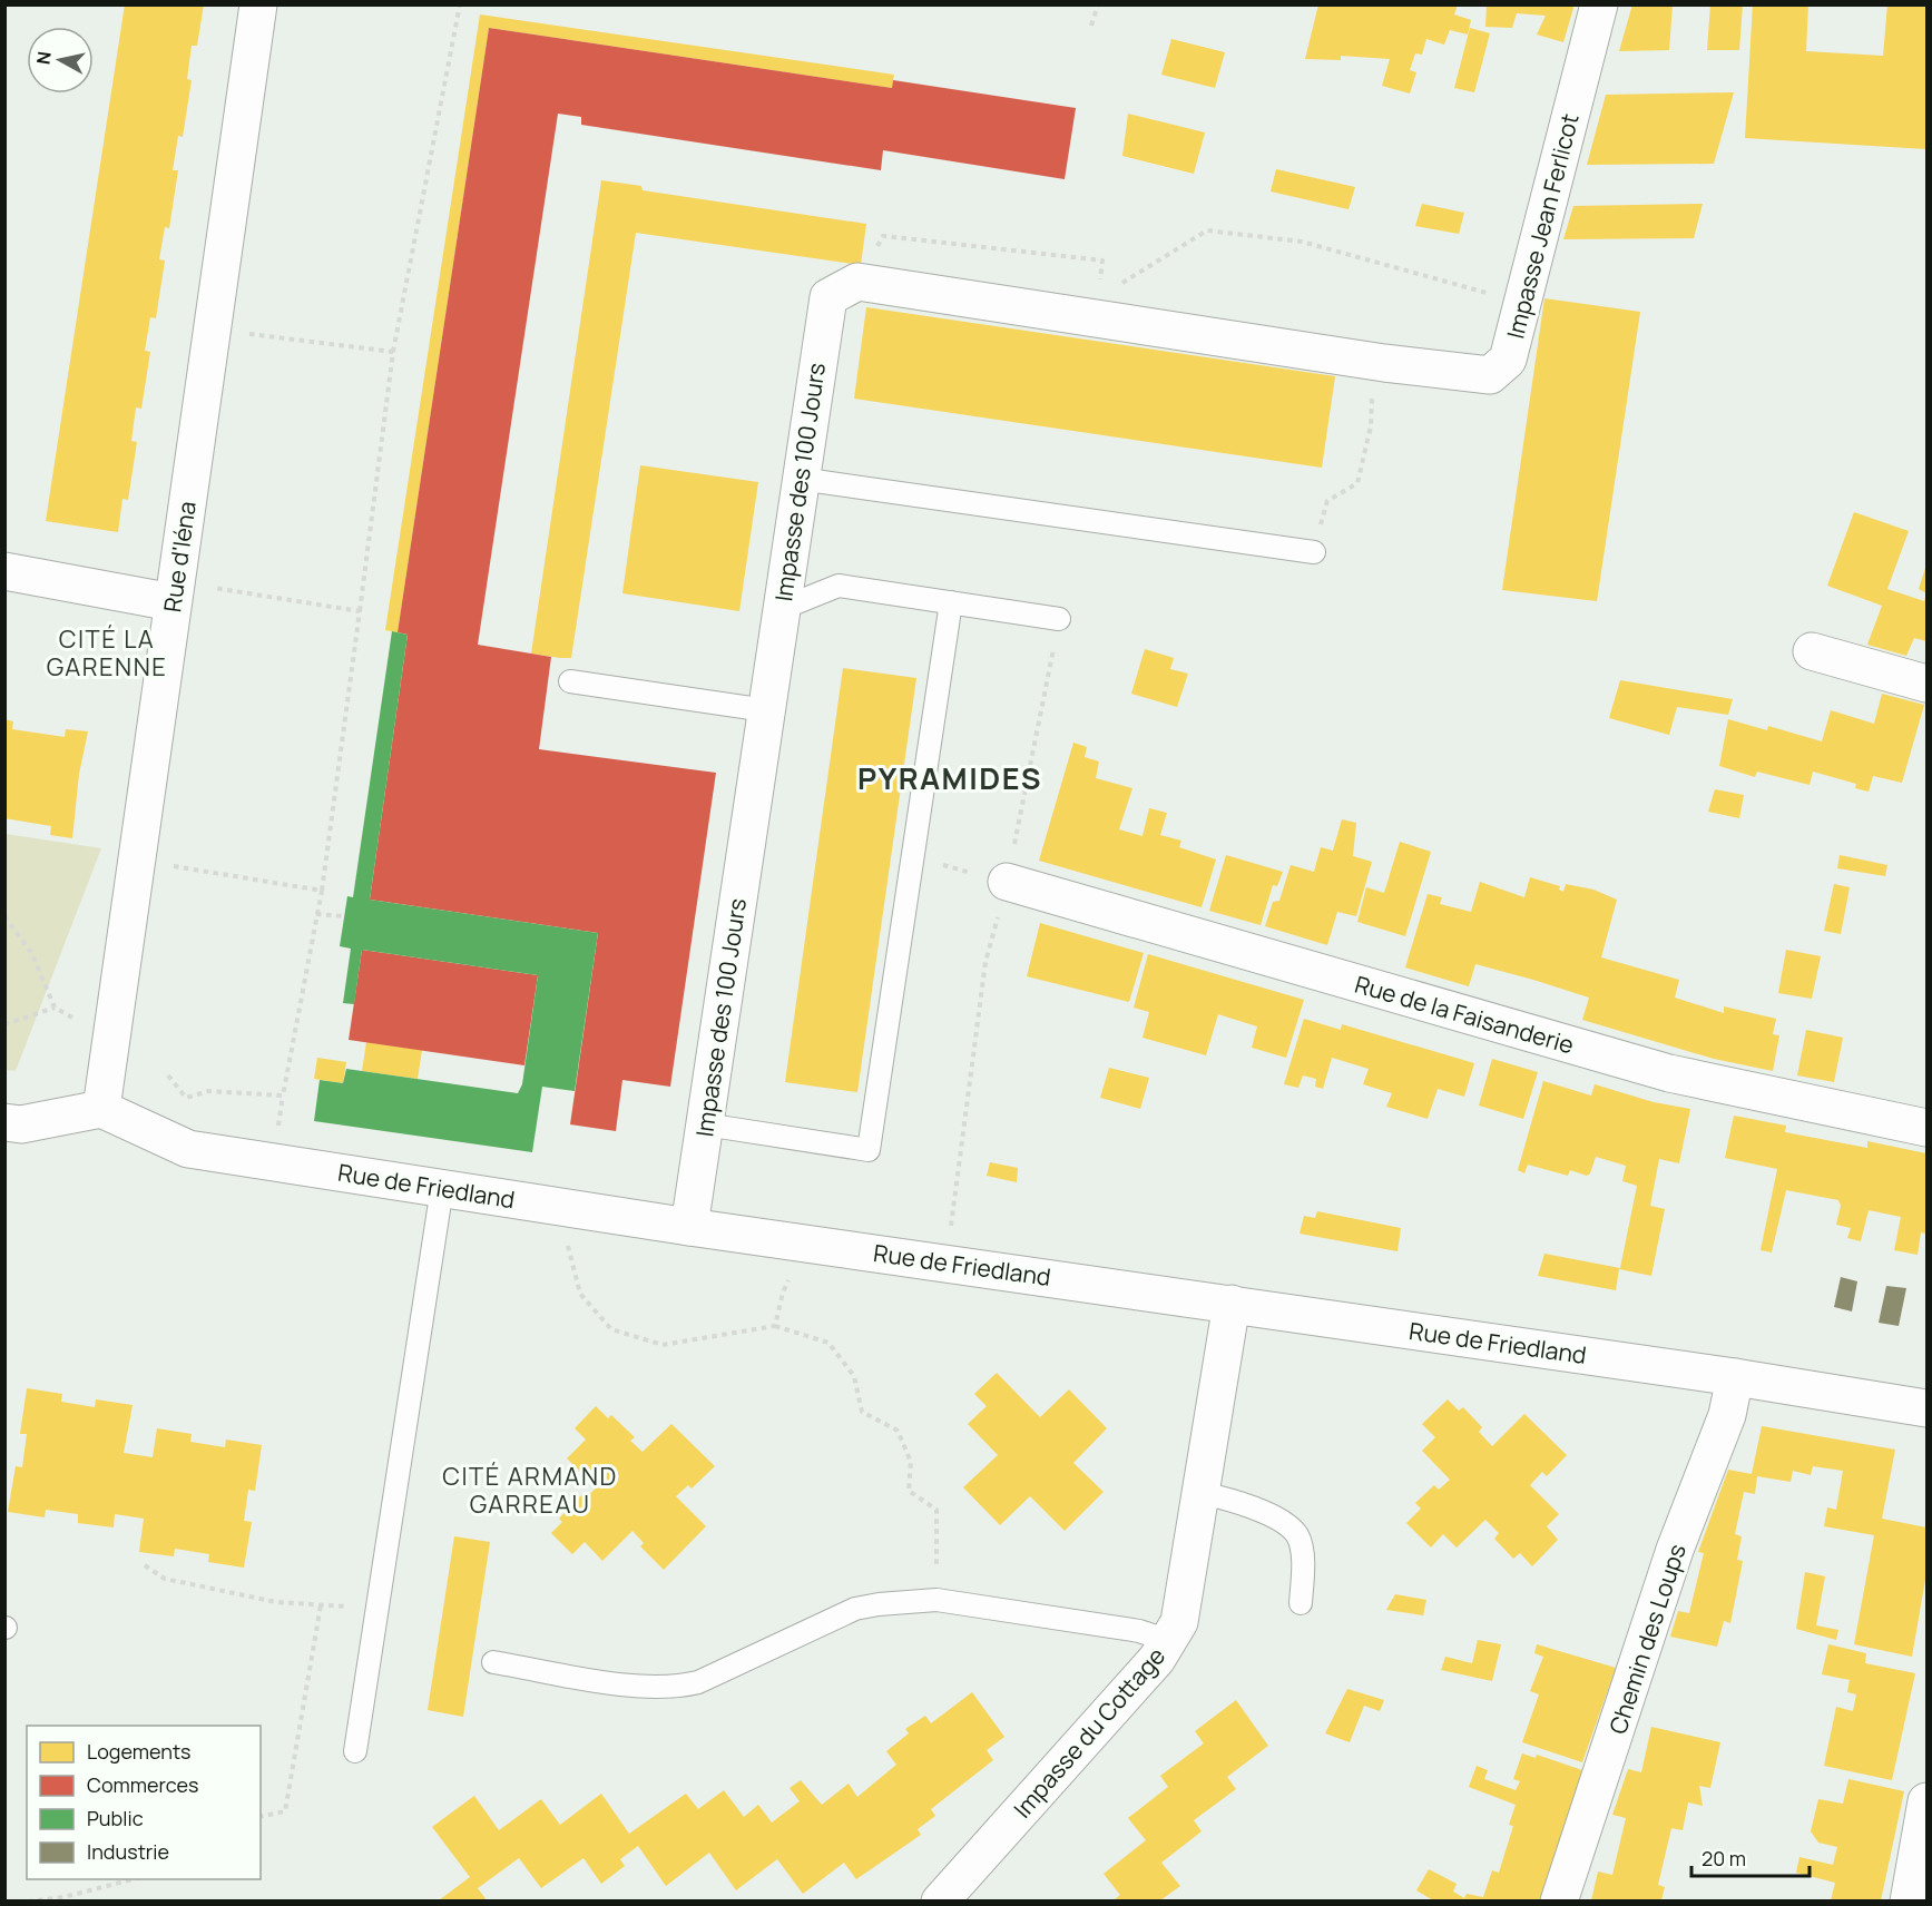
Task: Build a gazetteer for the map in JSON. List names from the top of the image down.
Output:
{
  "streets": {
    "street": [
      "Impasse Jean Ferlicot",
      "Impasse des 100 Jours",
      "Rue d'Iéna",
      "Rue de la Faisanderie",
      "Rue de Friedland",
      "Chemin des Loups",
      "Impasse du Cottage"
    ]
  },
  "crossings": [
    ["Impasse des 100 Jours", "Rue de Friedland"],
    ["Rue d'Iéna", "Rue de Friedland"],
    ["Rue de Friedland", "Chemin des Loups"],
    ["Rue de Friedland", "Impasse du Cottage"]
  ],
  "districts": ["CITÉ LA GARENNE", "PYRAMIDES", "CITÉ ARMAND GARREAU"],
  "legend": [
    "Logements",
    "Commerces",
    "Public",
    "Industrie"
  ],
  "scale_bar": "20 m",
  "north": "left"
}
